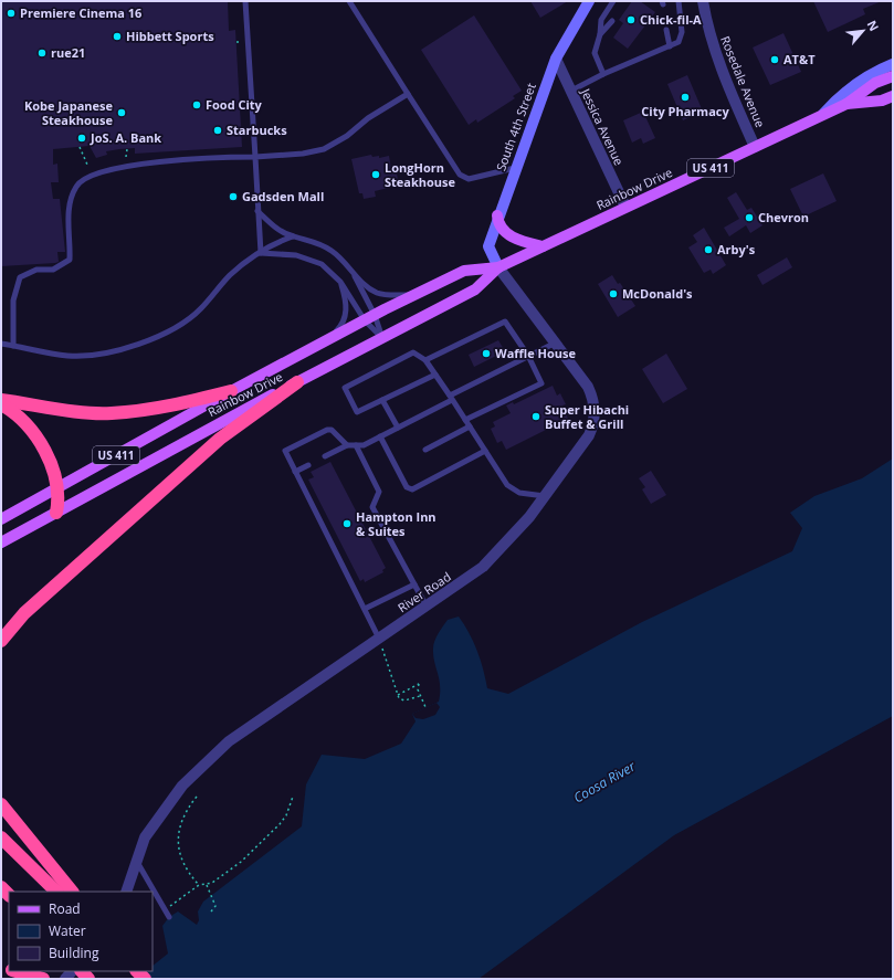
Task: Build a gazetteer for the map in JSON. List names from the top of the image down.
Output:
{
  "streets": {
    "main road": ["US 411", "Rainbow Drive"],
    "street": [
      "Rosedale Avenue",
      "South 4th Street",
      "Jessica Avenue",
      "River Road"
    ]
  },
  "crossings": [
    ["Rosedale Avenue", "Rainbow Drive"],
    ["South 4th Street", "Jessica Avenue"],
    ["South 4th Street", "Rainbow Drive"],
    ["South 4th Street", "River Road"],
    ["Jessica Avenue", "Rainbow Drive"],
    ["US 411", "Rainbow Drive"],
    ["Rainbow Drive", "River Road"]
  ],
  "water": ["Coosa River"],
  "places": [
    "Premiere Cinema 16",
    "Chick-fil-A",
    "Hibbett Sports",
    "rue21",
    "AT&T",
    "City Pharmacy",
    "Food City",
    "Kobe Japanese Steakhouse",
    "Starbucks",
    "JoS. A. Bank",
    "LongHorn Steakhouse",
    "Gadsden Mall",
    "Chevron",
    "Arby's",
    "McDonald's",
    "Waffle House",
    "Super Hibachi Buffet & Grill",
    "Hampton Inn & Suites"
  ],
  "legend": ["Road", "Water", "Building"],
  "north": "top right"
}
